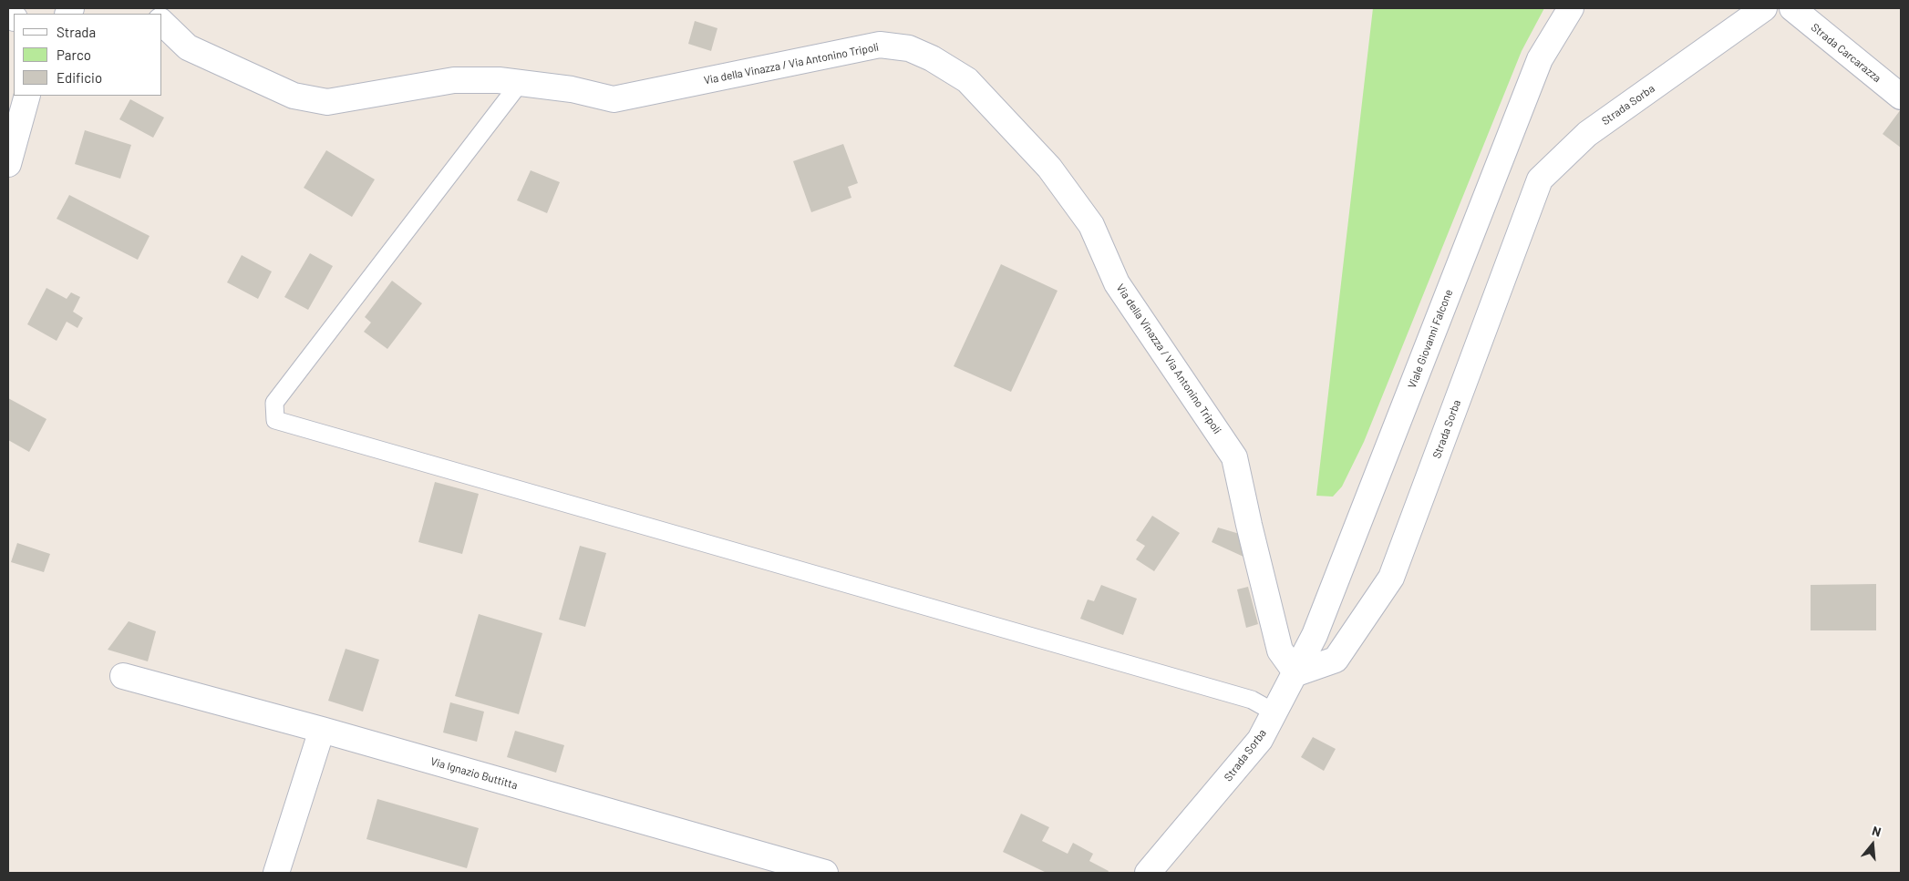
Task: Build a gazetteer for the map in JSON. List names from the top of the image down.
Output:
{
  "streets": {
    "street": [
      "Strada Carcarazza",
      "Via della Vinazza / Via Antonino Tripoli",
      "Strada Sorba",
      "Viale Giovanni Falcone",
      "Via Ignazio Buttitta"
    ]
  },
  "crossings": [
    ["Via della Vinazza / Via Antonino Tripoli", "Strada Sorba"],
    ["Via della Vinazza / Via Antonino Tripoli", "Viale Giovanni Falcone"],
    ["Strada Sorba", "Viale Giovanni Falcone"]
  ],
  "legend": ["Strada", "Parco", "Edificio"],
  "north": "top"
}
